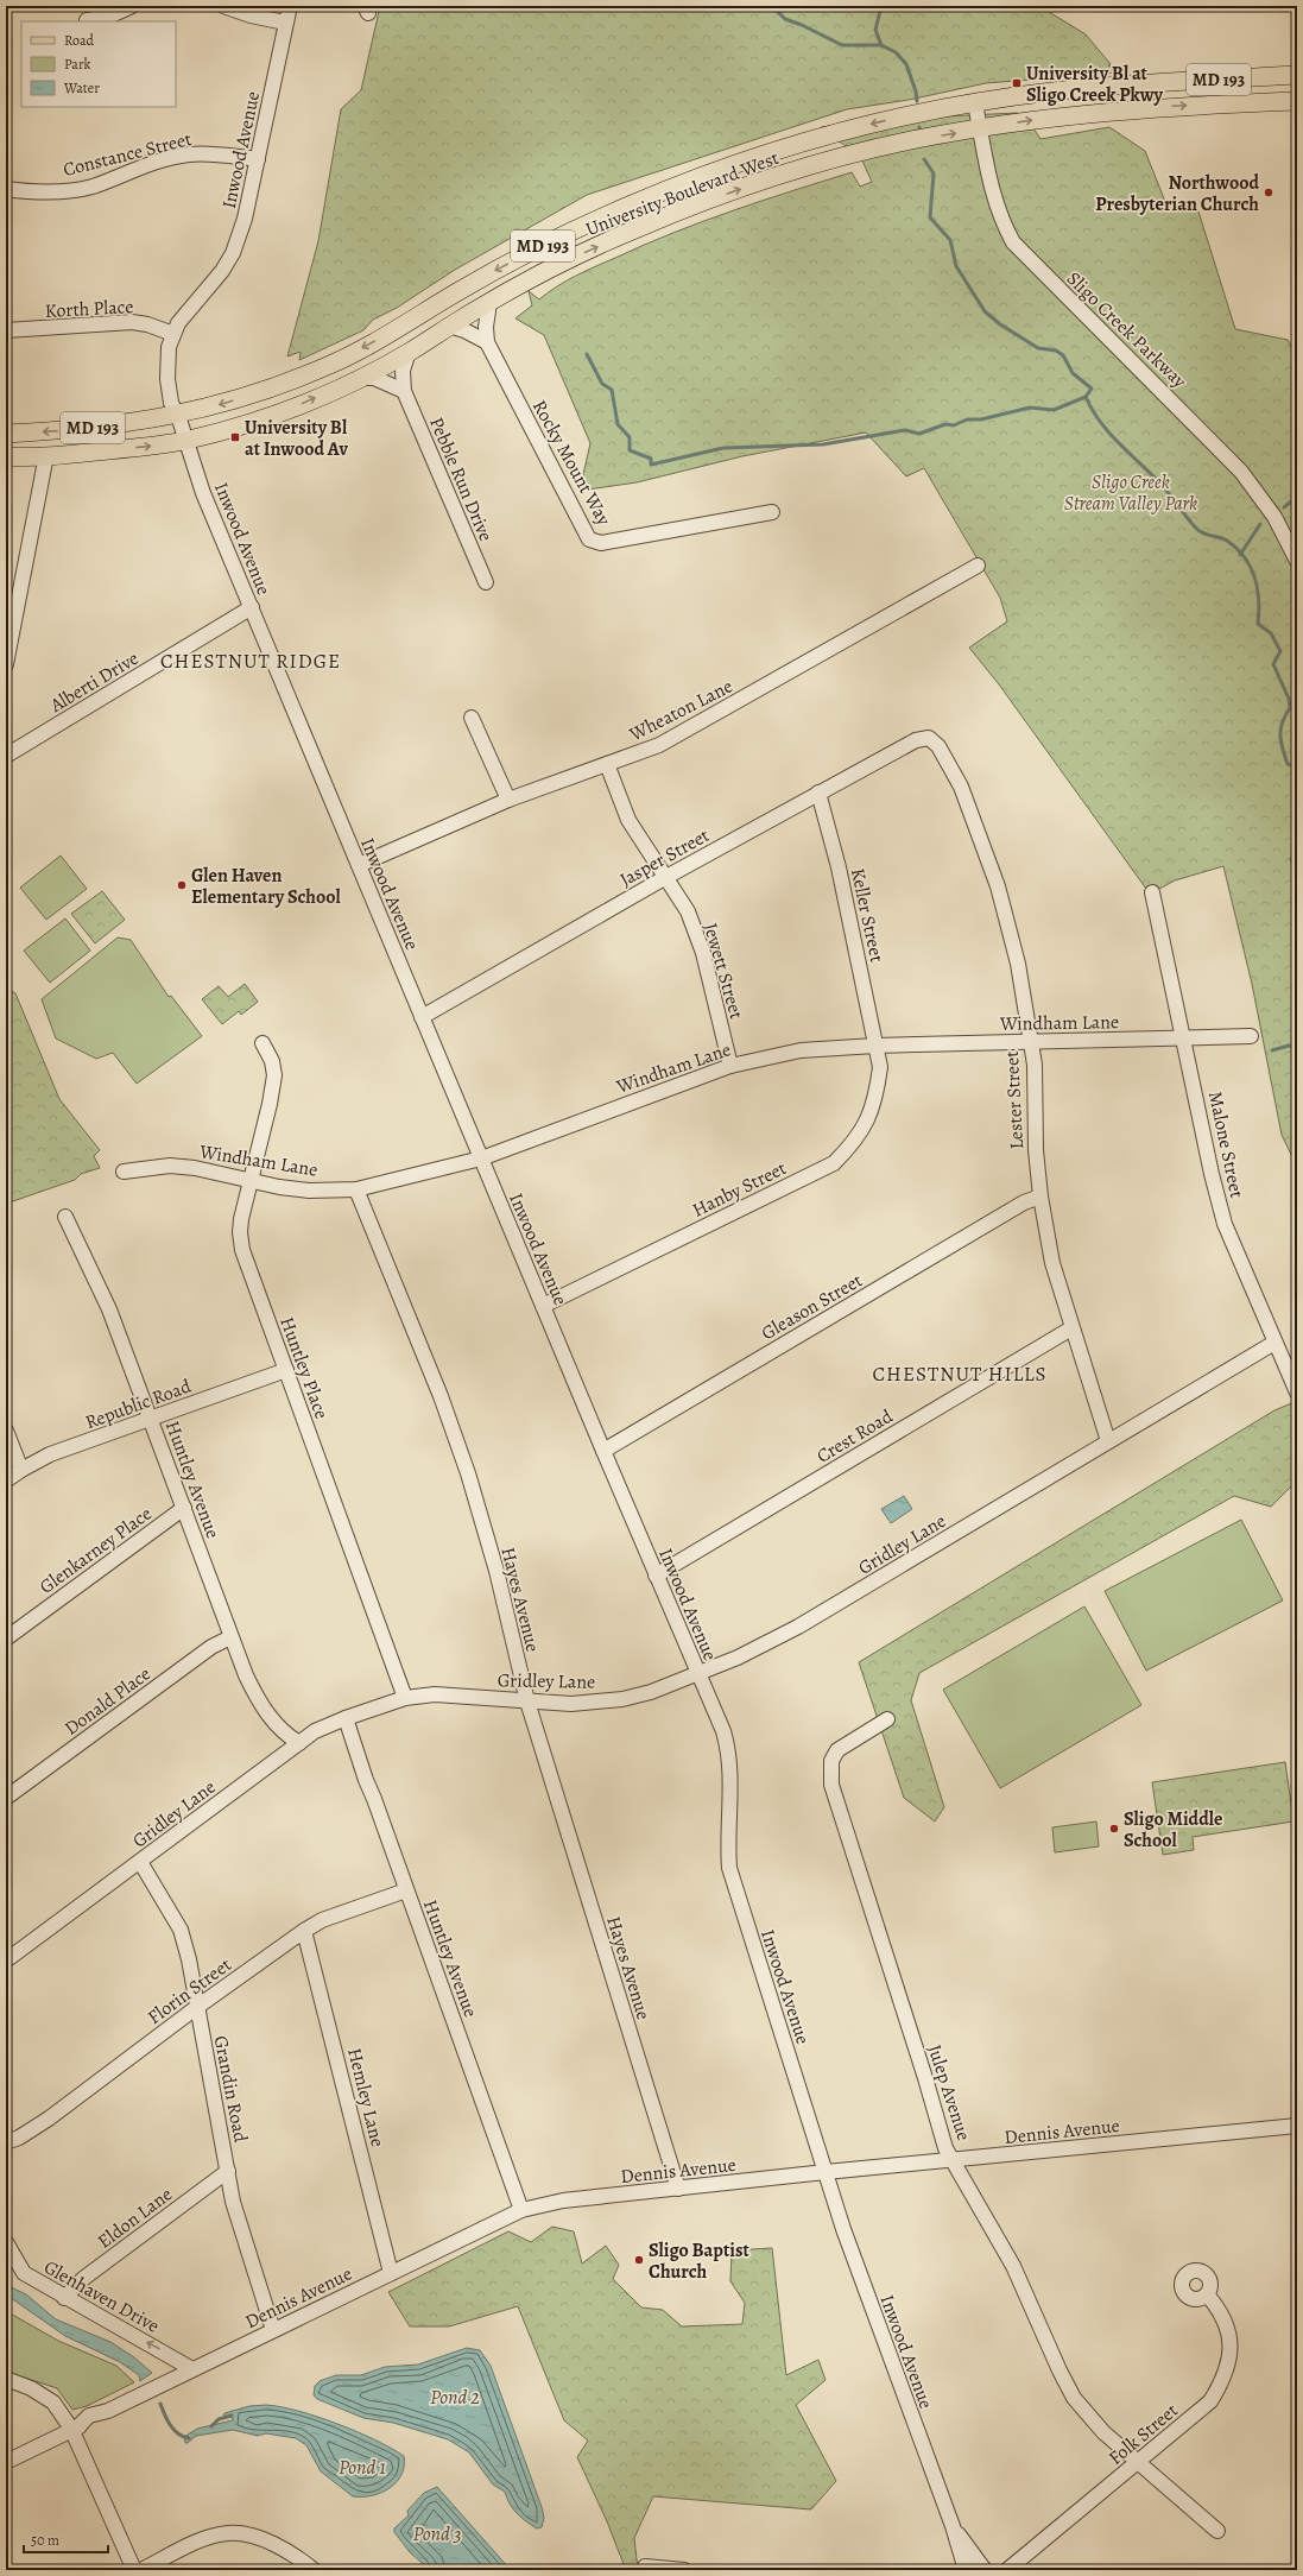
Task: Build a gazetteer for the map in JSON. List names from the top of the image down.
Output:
{
  "streets": {
    "main road": ["MD 193", "University Boulevard West"],
    "street": [
      "Inwood Avenue",
      "Constance Street",
      "Korth Place",
      "Sligo Creek Parkway",
      "Rocky Mount Way",
      "Pebble Run Drive",
      "Alberti Drive",
      "Wheaton Lane",
      "Jasper Street",
      "Keller Street",
      "Jewett Street",
      "Windham Lane",
      "Lester Street",
      "Malone Street",
      "Hanby Street",
      "Gleason Street",
      "Huntley Place",
      "Republic Road",
      "Crest Road",
      "Huntley Avenue",
      "Gridley Lane",
      "Glenkarney Place",
      "Hayes Avenue",
      "Donald Place",
      "Florin Street",
      "Grandin Road",
      "Julep Avenue",
      "Hemley Lane",
      "Dennis Avenue",
      "Eldon Lane",
      "Glenhaven Drive",
      "Folk Street"
    ]
  },
  "crossings": [
    ["Inwood Avenue", "Constance Street"],
    ["Inwood Avenue", "University Boulevard West"],
    ["Inwood Avenue", "Korth Place"],
    ["Inwood Avenue", "Alberti Drive"],
    ["Inwood Avenue", "Wheaton Lane"],
    ["Inwood Avenue", "Jasper Street"],
    ["Inwood Avenue", "Windham Lane"],
    ["Inwood Avenue", "Hanby Street"],
    ["Inwood Avenue", "Gleason Street"],
    ["Inwood Avenue", "Crest Road"],
    ["Inwood Avenue", "Gridley Lane"],
    ["Inwood Avenue", "Dennis Avenue"],
    ["University Boulevard West", "Sligo Creek Parkway"],
    ["University Boulevard West", "Rocky Mount Way"],
    ["University Boulevard West", "Pebble Run Drive"],
    ["Wheaton Lane", "Jewett Street"],
    ["Jasper Street", "Keller Street"],
    ["Jasper Street", "Jewett Street"],
    ["Jasper Street", "Lester Street"],
    ["Keller Street", "Windham Lane"],
    ["Keller Street", "Hanby Street"],
    ["Jewett Street", "Windham Lane"],
    ["Windham Lane", "Lester Street"],
    ["Windham Lane", "Malone Street"],
    ["Windham Lane", "Hanby Street"],
    ["Windham Lane", "Huntley Place"],
    ["Windham Lane", "Hayes Avenue"],
    ["Lester Street", "Gleason Street"],
    ["Lester Street", "Crest Road"],
    ["Lester Street", "Gridley Lane"],
    ["Malone Street", "Gridley Lane"],
    ["Huntley Place", "Republic Road"],
    ["Huntley Place", "Gridley Lane"],
    ["Republic Road", "Huntley Avenue"],
    ["Huntley Avenue", "Gridley Lane"],
    ["Huntley Avenue", "Glenkarney Place"],
    ["Huntley Avenue", "Donald Place"],
    ["Huntley Avenue", "Florin Street"],
    ["Huntley Avenue", "Dennis Avenue"],
    ["Gridley Lane", "Hayes Avenue"],
    ["Gridley Lane", "Grandin Road"],
    ["Hayes Avenue", "Dennis Avenue"],
    ["Florin Street", "Grandin Road"],
    ["Florin Street", "Hemley Lane"],
    ["Grandin Road", "Dennis Avenue"],
    ["Grandin Road", "Eldon Lane"],
    ["Julep Avenue", "Dennis Avenue"],
    ["Julep Avenue", "Folk Street"],
    ["Hemley Lane", "Dennis Avenue"],
    ["Dennis Avenue", "Glenhaven Drive"],
    ["Eldon Lane", "Glenhaven Drive"]
  ],
  "districts": ["CHESTNUT RIDGE", "CHESTNUT HILLS"],
  "water": ["Pond 2", "Pond 1", "Pond 3"],
  "parks": ["Sligo Creek Stream Valley Park"],
  "places": {
    "transit": ["University Bl at Sligo Creek Pkwy", "University Bl at Inwood Av"],
    "other": [
      "Northwood Presbyterian Church",
      "Glen Haven Elementary School",
      "Sligo Middle School",
      "Sligo Baptist Church"
    ]
  },
  "legend": ["Road", "Park", "Water"],
  "scale_bar": "50 m"
}
